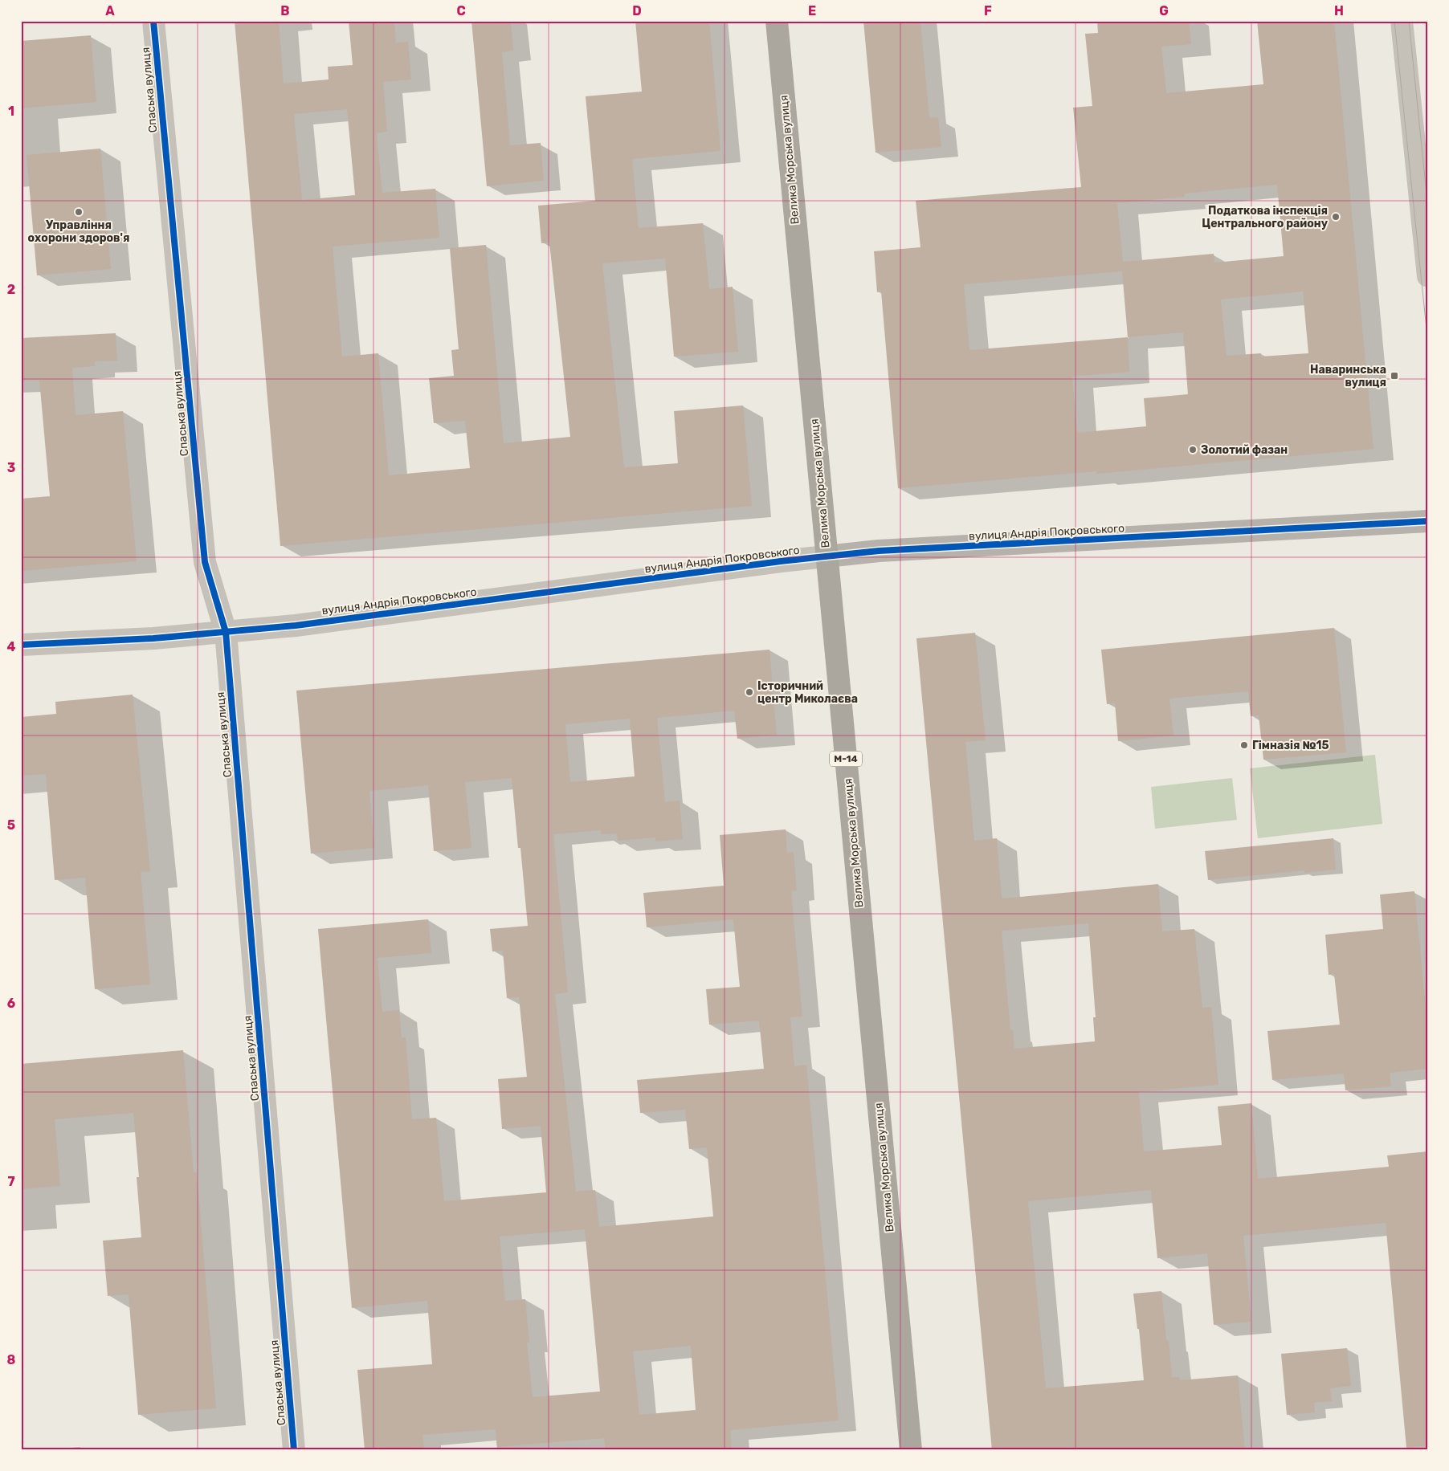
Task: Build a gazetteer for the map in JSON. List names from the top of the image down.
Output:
{
  "streets": {
    "highway": ["Велика Морська вулиця", "М-14"],
    "street": ["Спаська вулиця", "вулиця Андрія Покровського"]
  },
  "crossings": [
    ["Спаська вулиця", "вулиця Андрія Покровського"],
    ["Велика Морська вулиця", "вулиця Андрія Покровського"]
  ],
  "places": {
    "other": [
      "Управління охорони здоров'я",
      "Податкова інспекція Центрального району",
      "Золотий фазан",
      "Історичний центр Миколаєва",
      "Гімназія №15"
    ],
    "transit": ["Наваринська вулиця"]
  },
  "grid": {
    "columns": [
      "A",
      "B",
      "C",
      "D",
      "E",
      "F",
      "G",
      "H"
    ],
    "rows": [
      "1",
      "2",
      "3",
      "4",
      "5",
      "6",
      "7",
      "8"
    ]
  }
}
